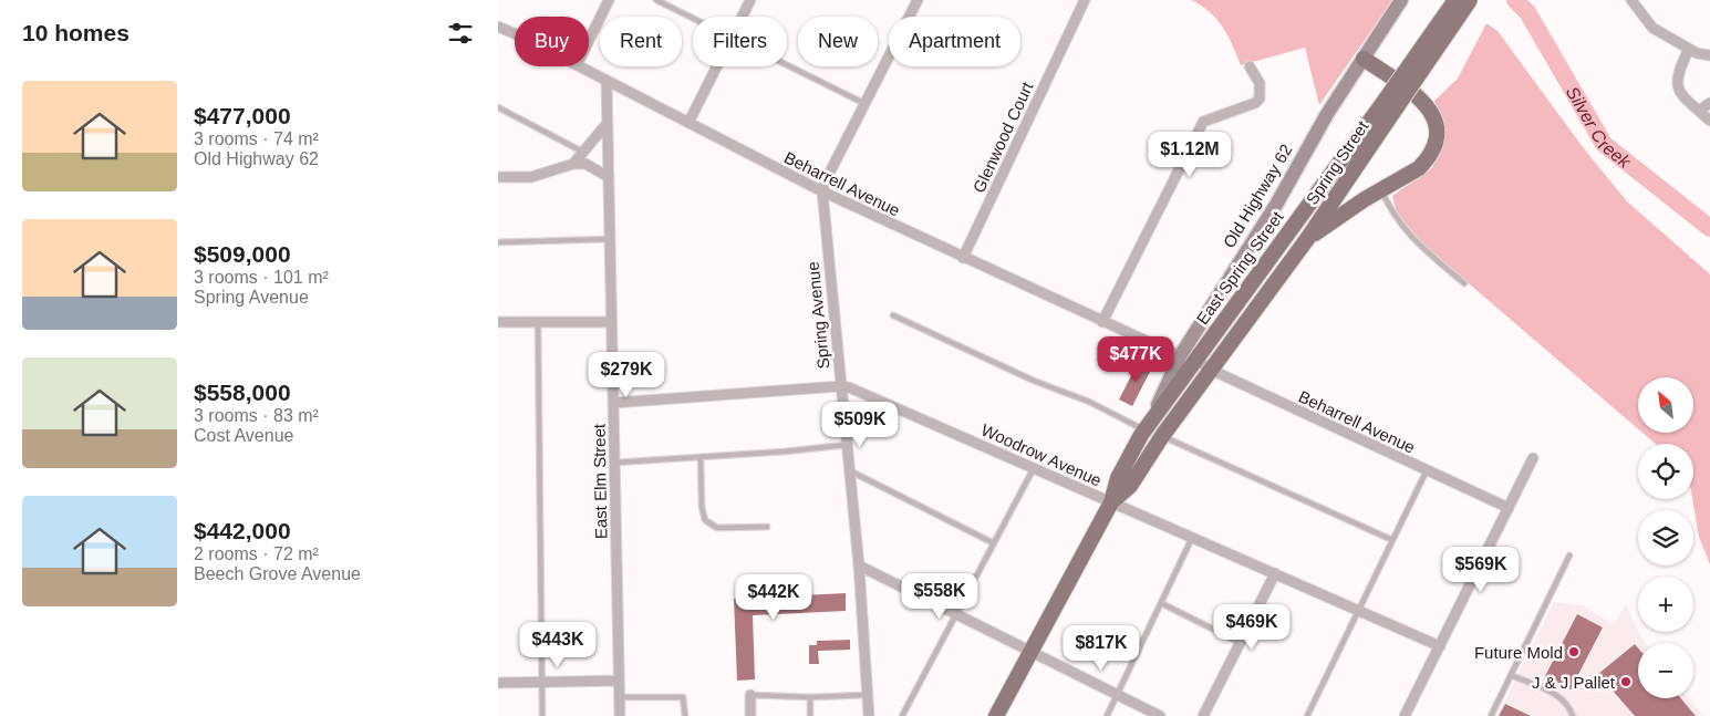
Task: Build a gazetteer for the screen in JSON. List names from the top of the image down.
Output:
{
  "streets": {
    "main road": ["Spring Street", "East Spring Street"],
    "street": [
      "Glenwood Court",
      "Beharrell Avenue",
      "Old Highway 62",
      "Spring Avenue",
      "Woodrow Avenue",
      "East Elm Street"
    ]
  },
  "crossings": [
    ["Glenwood Court", "Beharrell Avenue"],
    ["Spring Street", "Beharrell Avenue"],
    ["Spring Street", "East Spring Street"],
    ["Spring Street", "Woodrow Avenue"],
    ["Beharrell Avenue", "Old Highway 62"],
    ["Beharrell Avenue", "East Spring Street"],
    ["Beharrell Avenue", "Spring Avenue"],
    ["Beharrell Avenue", "East Elm Street"],
    ["Old Highway 62", "East Spring Street"],
    ["East Spring Street", "Woodrow Avenue"],
    ["Spring Avenue", "Woodrow Avenue"],
    ["Woodrow Avenue", "East Elm Street"]
  ],
  "water": ["Silver Creek"],
  "places": ["Future Mold", "J & J Pallet"],
  "north": "top left",
  "page": {
    "heading": "10 homes",
    "chip": [
      "Buy",
      "Rent",
      "Filters",
      "New",
      "Apartment"
    ],
    "list": [
      {
        "name": "$477,000",
        "note": "3 rooms · 74 m² · Old Highway 62"
      },
      {
        "name": "$509,000",
        "note": "3 rooms · 101 m² · Spring Avenue"
      },
      {
        "name": "$558,000",
        "note": "3 rooms · 83 m² · Cost Avenue"
      },
      {
        "name": "$442,000",
        "note": "2 rooms · 72 m² · Beech Grove Avenue"
      }
    ],
    "price": [
      "$1.12M",
      "$477K",
      "$279K",
      "$509K",
      "$569K",
      "$558K",
      "$442K",
      "$469K",
      "$443K",
      "$817K"
    ],
    "map_buttons": ["+", "−"]
  }
}
